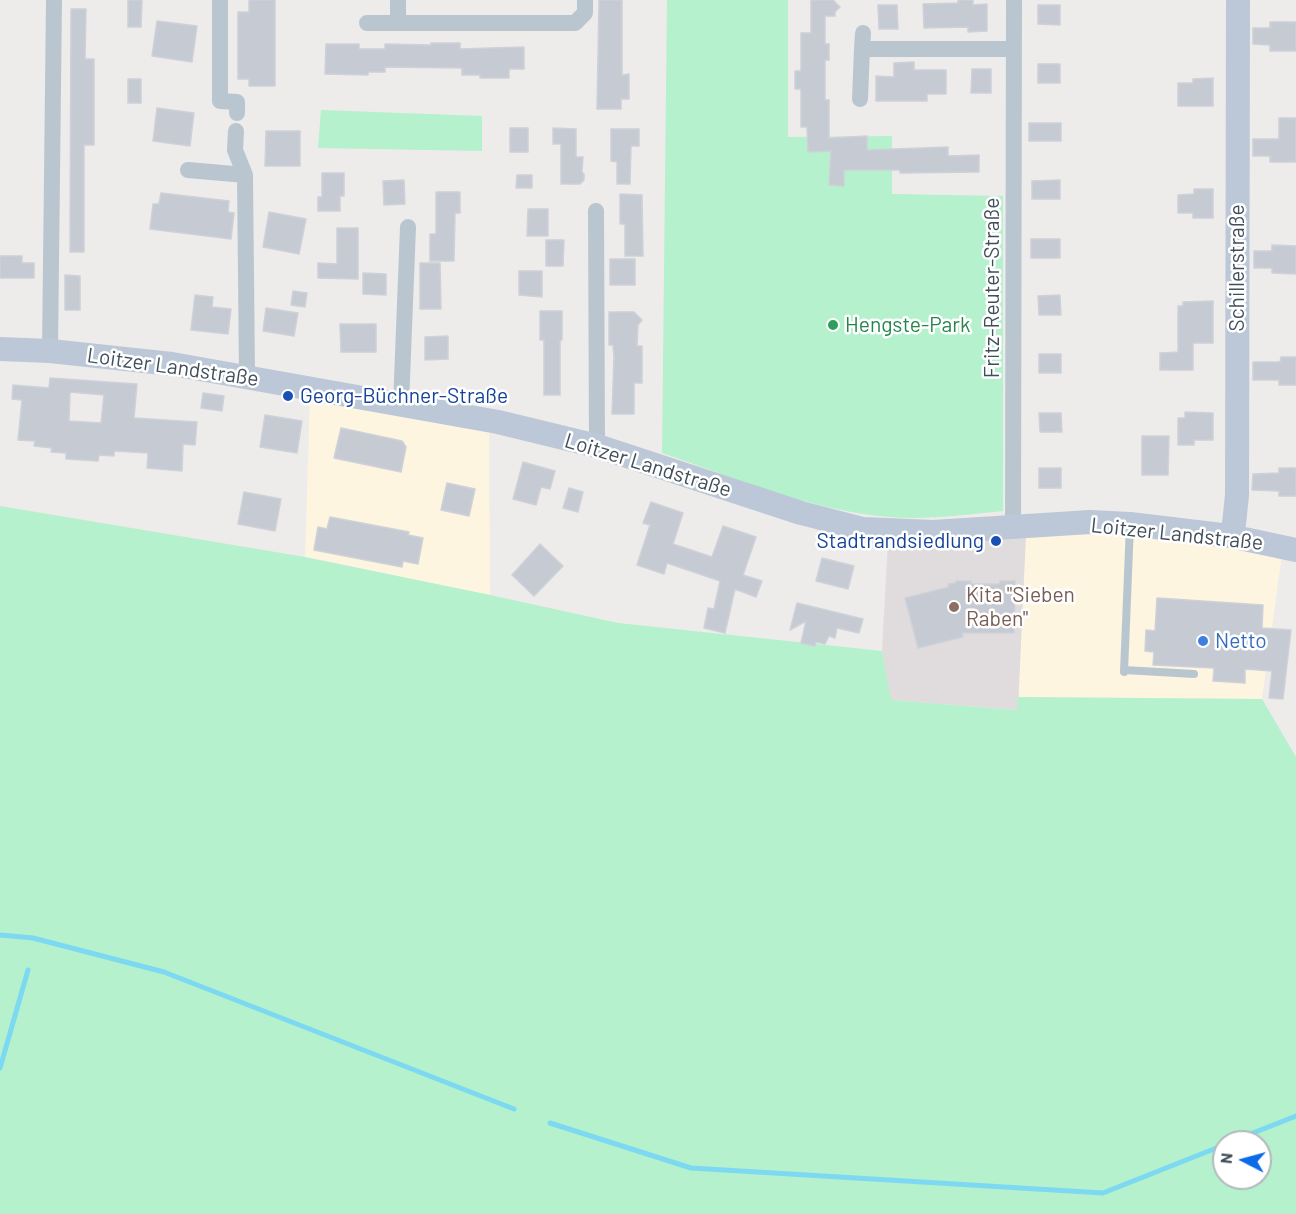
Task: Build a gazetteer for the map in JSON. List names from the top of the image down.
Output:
{
  "streets": {
    "main road": ["Schillerstraße", "Loitzer Landstraße"],
    "street": ["Fritz-Reuter-Straße"]
  },
  "crossings": [
    ["Schillerstraße", "Loitzer Landstraße"],
    ["Fritz-Reuter-Straße", "Loitzer Landstraße"]
  ],
  "places": [
    "Hengste-Park",
    "Georg-Büchner-Straße",
    "Stadtrandsiedlung",
    "Kita \"Sieben Raben\"",
    "Netto"
  ],
  "north": "left"
}
